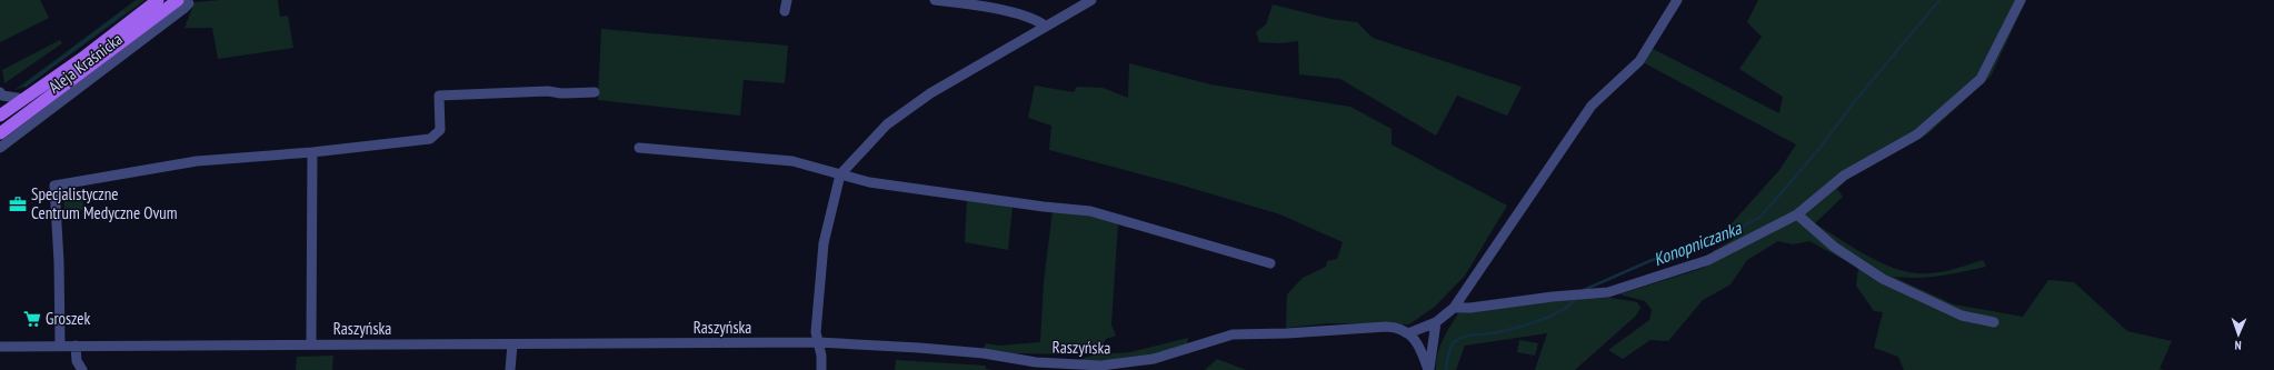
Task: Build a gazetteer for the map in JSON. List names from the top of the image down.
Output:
{
  "streets": {
    "main road": ["Aleja Kraśnicka"],
    "street": ["Raszyńska"]
  },
  "water": ["Konopniczanka"],
  "places": {
    "office": ["Specjalistyczne Centrum Medyczne Ovum"],
    "supermarket": ["Groszek"]
  },
  "north": "bottom"
}
